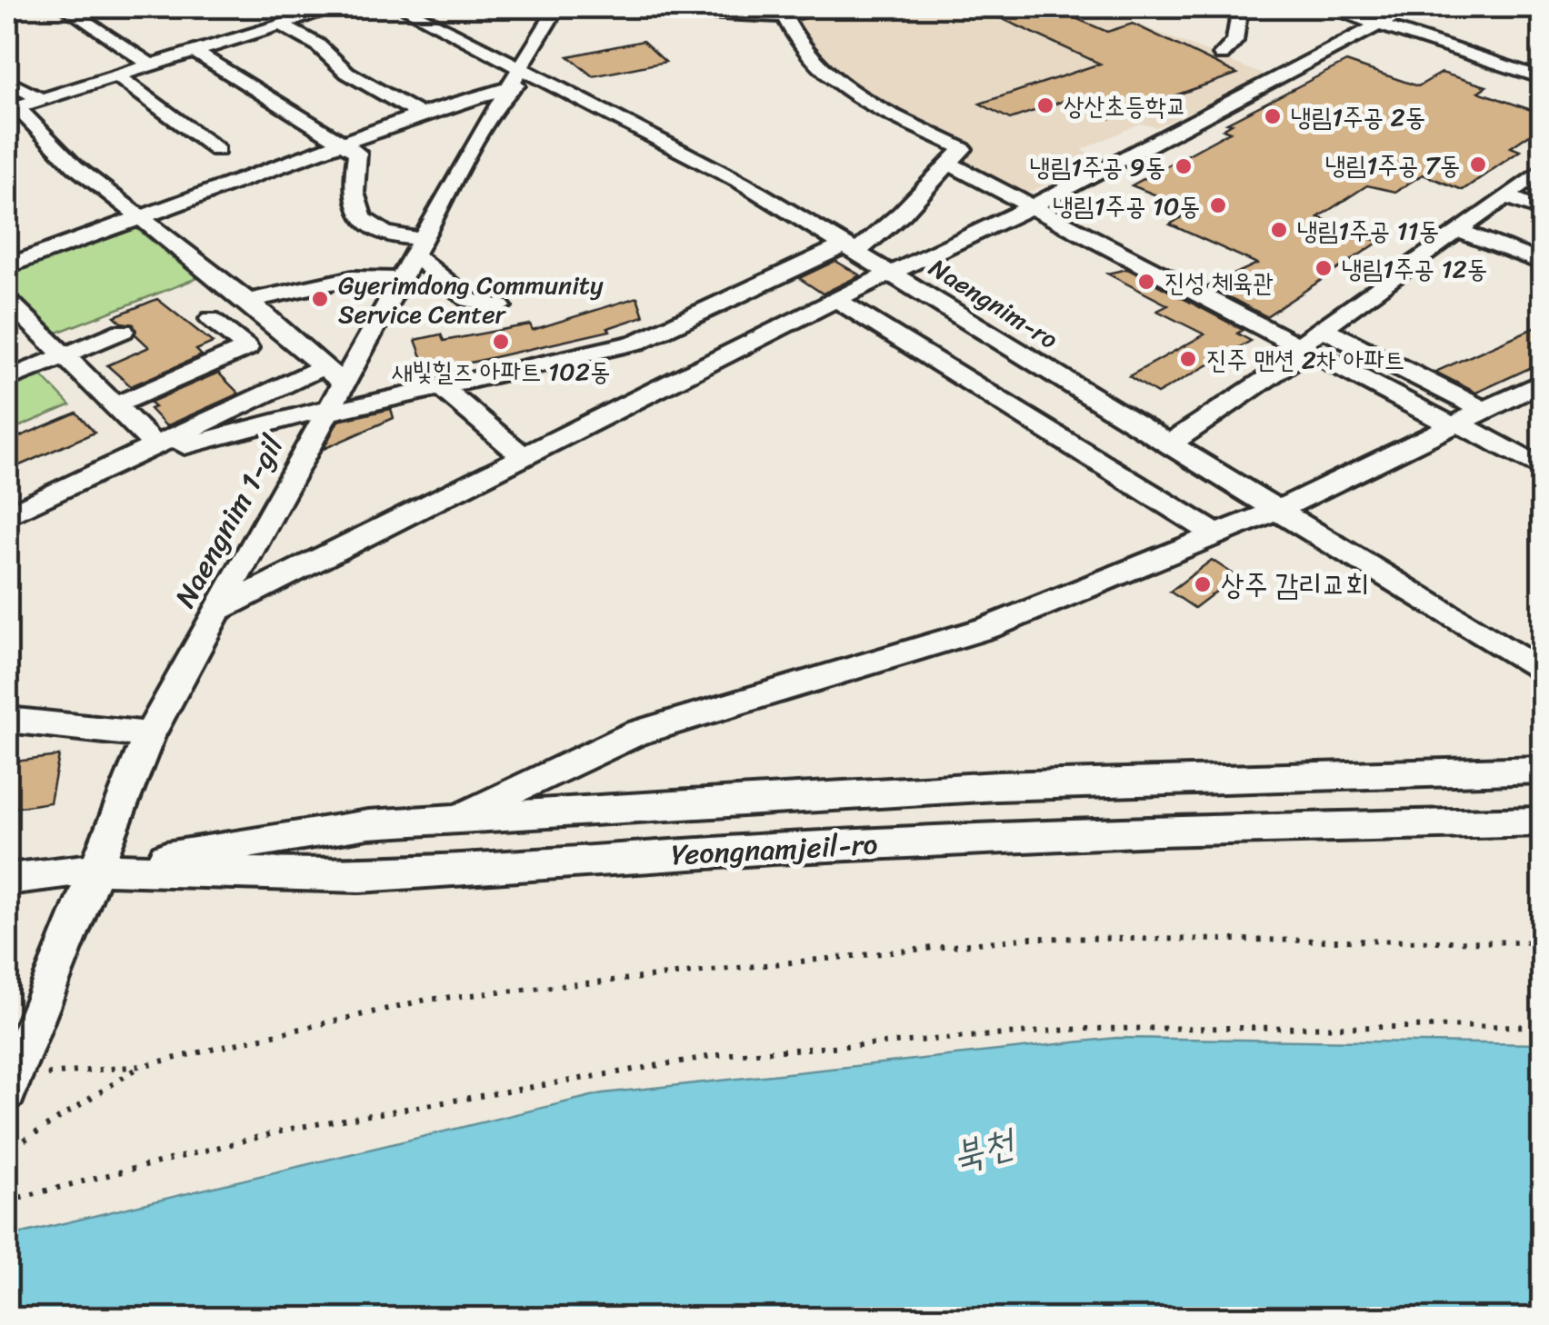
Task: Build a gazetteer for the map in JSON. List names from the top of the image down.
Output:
{
  "streets": {
    "street": ["Naengnim-ro", "Naengnim 1-gil", "Yeongnamjeil-ro"]
  },
  "crossings": [
    ["Naengnim-ro", "Naengnim 1-gil"],
    ["Naengnim 1-gil", "Yeongnamjeil-ro"]
  ],
  "water": ["북천"],
  "places": [
    "상산초등학교",
    "냉림1주공 2동",
    "냉림1주공 7동",
    "냉림1주공 9동",
    "냉림1주공 10동",
    "냉림1주공 11동",
    "냉림1주공 12동",
    "진성 체육관",
    "Gyerimdong Community Service Center",
    "새빛힐즈 아파트 102동",
    "진주 맨션 2차 아파트",
    "상주 감리교회"
  ]
}
